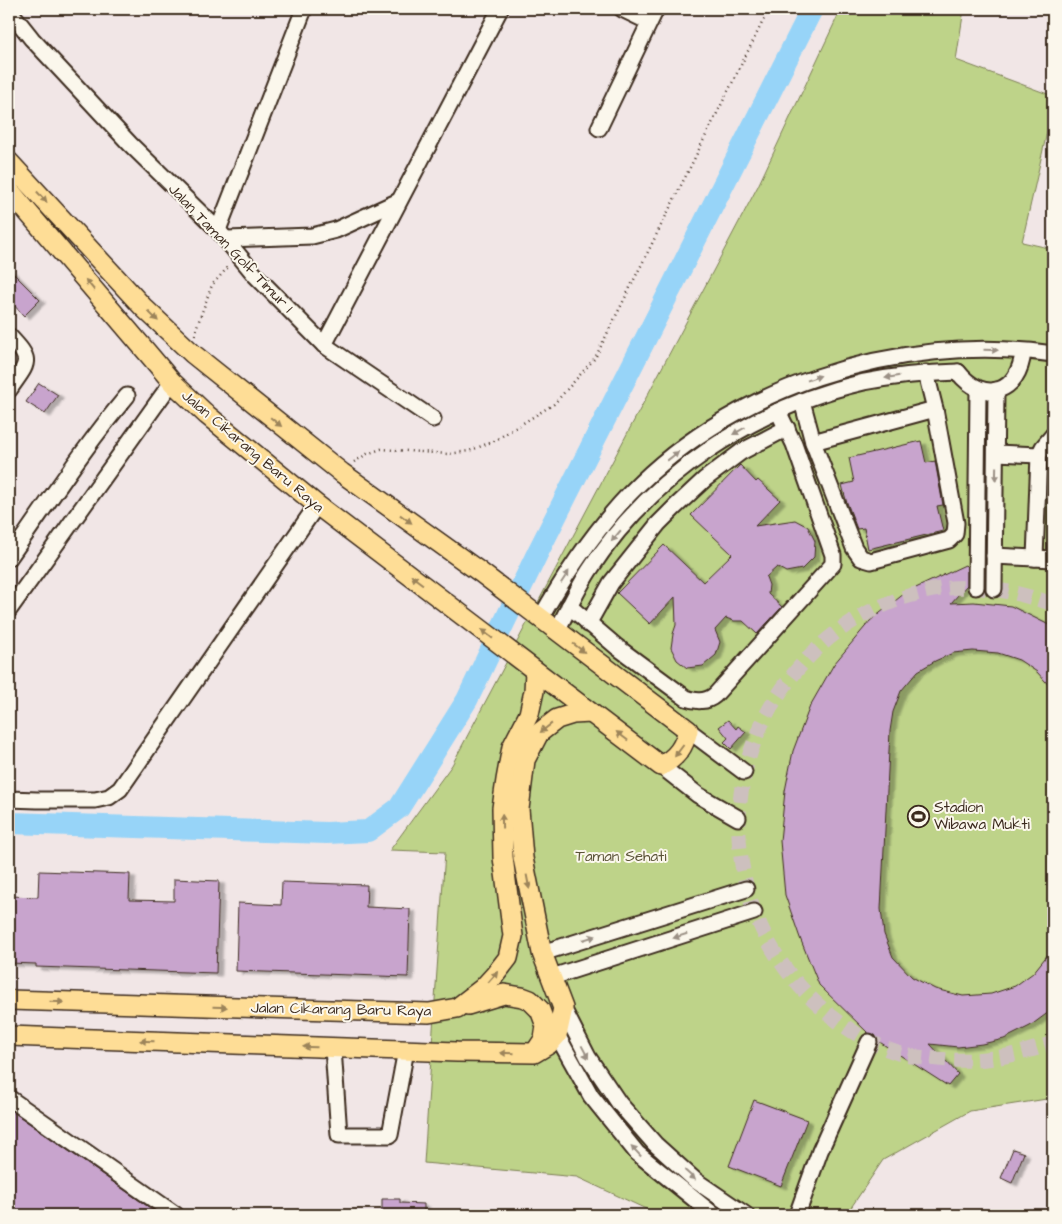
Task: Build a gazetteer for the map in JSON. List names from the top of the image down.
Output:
{
  "streets": {
    "main road": ["Jalan Cikarang Baru Raya"],
    "street": ["Jalan Taman Golf Timur 1"]
  },
  "parks": ["Taman Sehati"],
  "places": {
    "sports": ["Stadion Wibawa Mukti"]
  }
}
